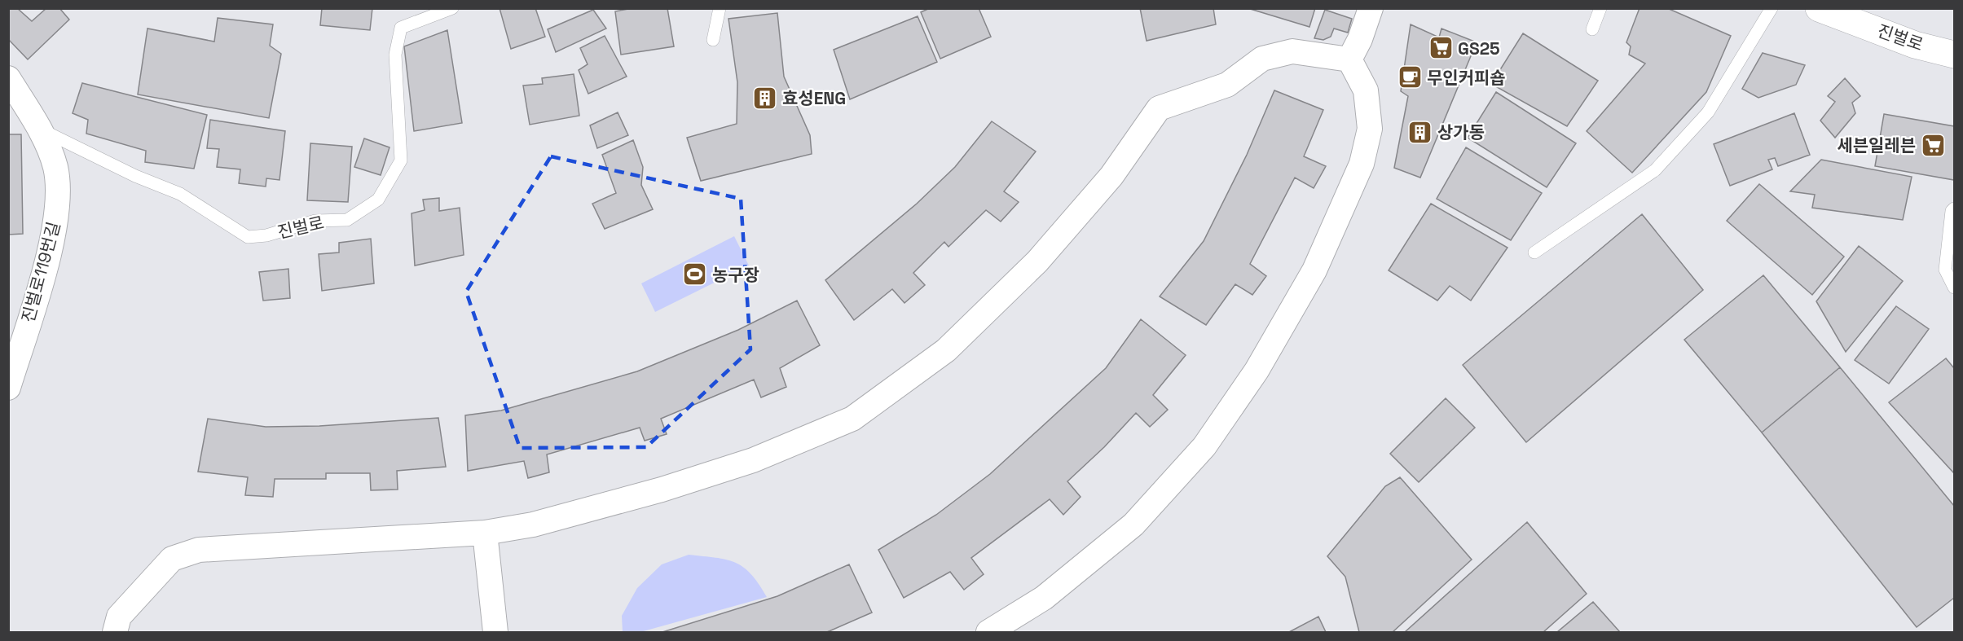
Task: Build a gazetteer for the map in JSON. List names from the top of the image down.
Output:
{
  "streets": {
    "street": ["진벌로", "진벌로119번길"]
  },
  "crossings": [
    ["진벌로", "진벌로119번길"]
  ],
  "places": {
    "supermarket": ["GS25", "세븐일레븐"],
    "cafe": ["무인커피숍"],
    "building": ["효성ENG", "상가동"],
    "sports": ["농구장"]
  }
}
